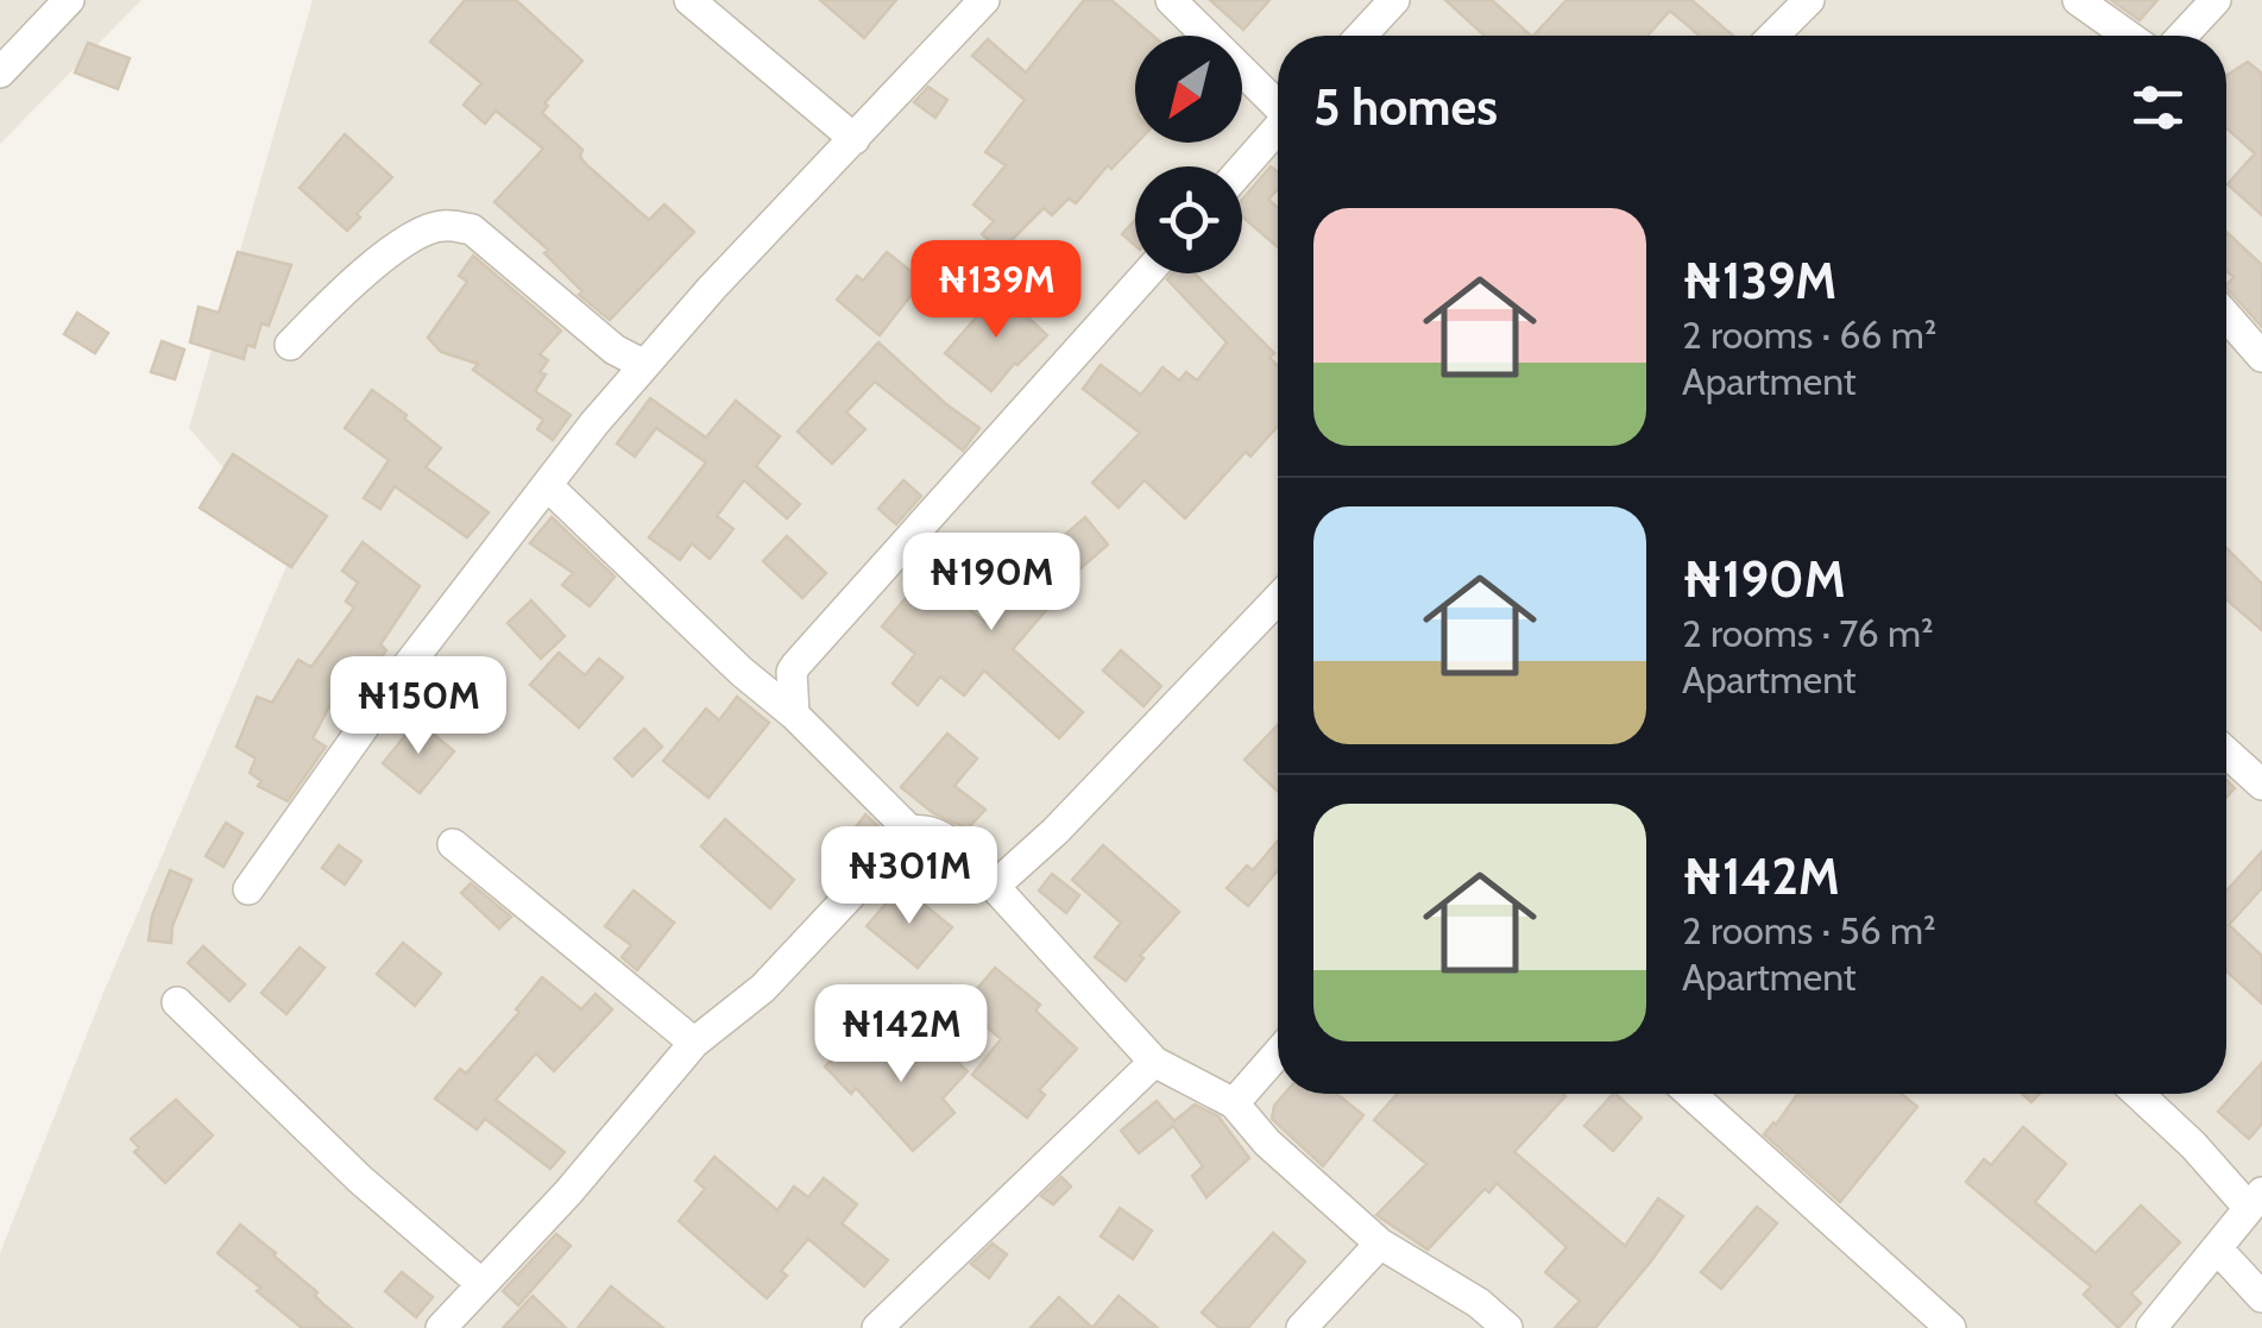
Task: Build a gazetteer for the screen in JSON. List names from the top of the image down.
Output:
{
  "north": "bottom left",
  "page": {
    "heading": "5 homes",
    "list": [
      {
        "name": "₦139M",
        "note": "2 rooms · 66 m² · Apartment"
      },
      {
        "name": "₦190M",
        "note": "2 rooms · 76 m² · Apartment"
      },
      {
        "name": "₦142M",
        "note": "2 rooms · 56 m² · Apartment"
      }
    ],
    "price": [
      "₦139M",
      "₦190M",
      "₦150M",
      "₦301M",
      "₦142M"
    ]
  }
}
